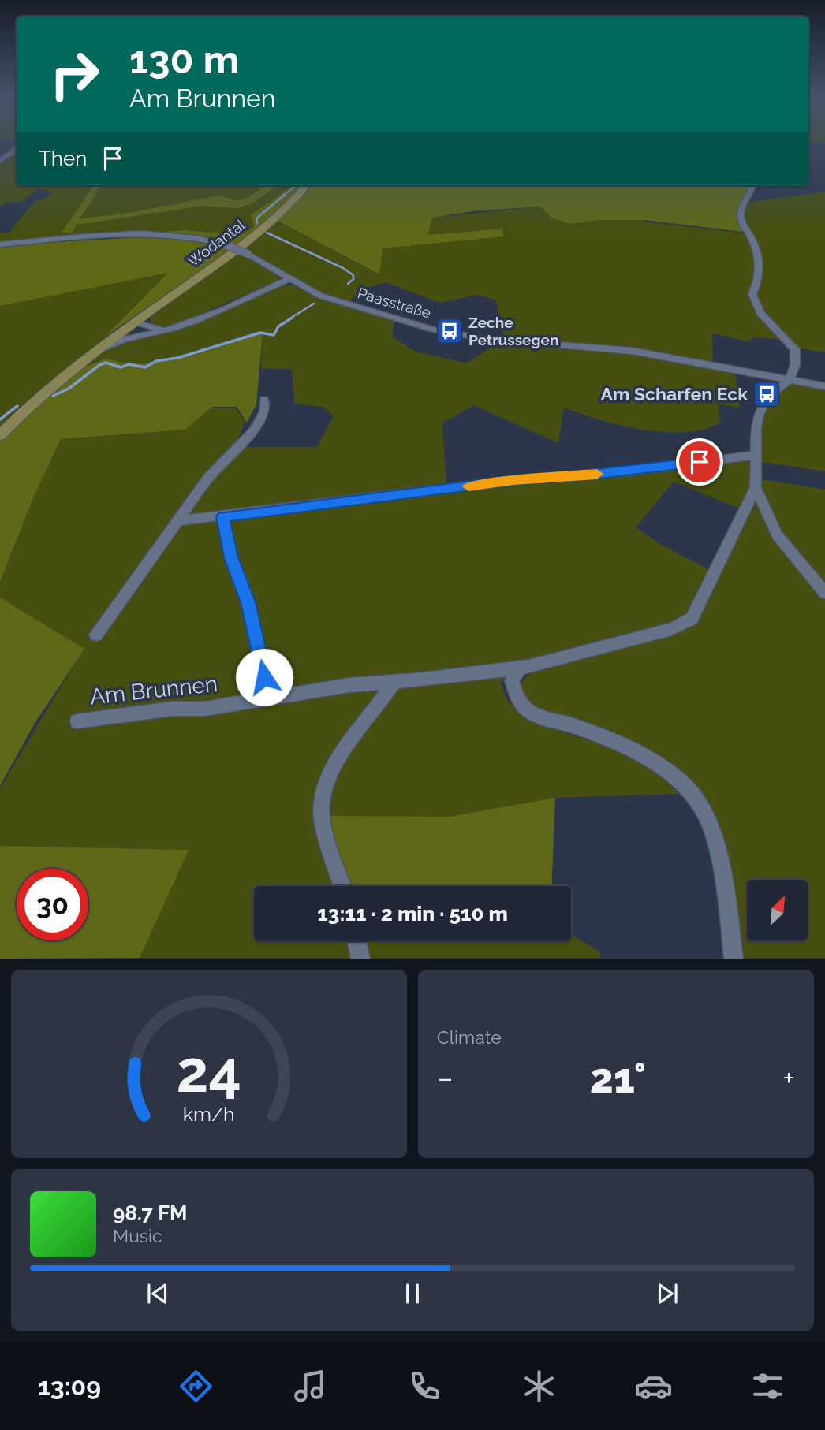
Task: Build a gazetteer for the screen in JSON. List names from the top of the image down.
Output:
{
  "streets": {
    "main road": ["Wodantal"],
    "street": ["Paasstraße", "Am Brunnen"]
  },
  "crossings": [
    ["Wodantal", "Paasstraße"]
  ],
  "places": {
    "bus stop": ["Zeche Petrussegen", "Am Scharfen Eck"]
  },
  "north": "top right",
  "page": {
    "turn": ["130 m", "Am Brunnen"],
    "then": "Then",
    "limit": "30",
    "trip": "13:11 · 2 min · 510 m",
    "tile": "Climate",
    "heat": ["−", "21°", "+"],
    "song": ["98.7 FM", "Music"],
    "tabs": "13:09",
    "gauge": ["24", "km/h"]
  }
}
